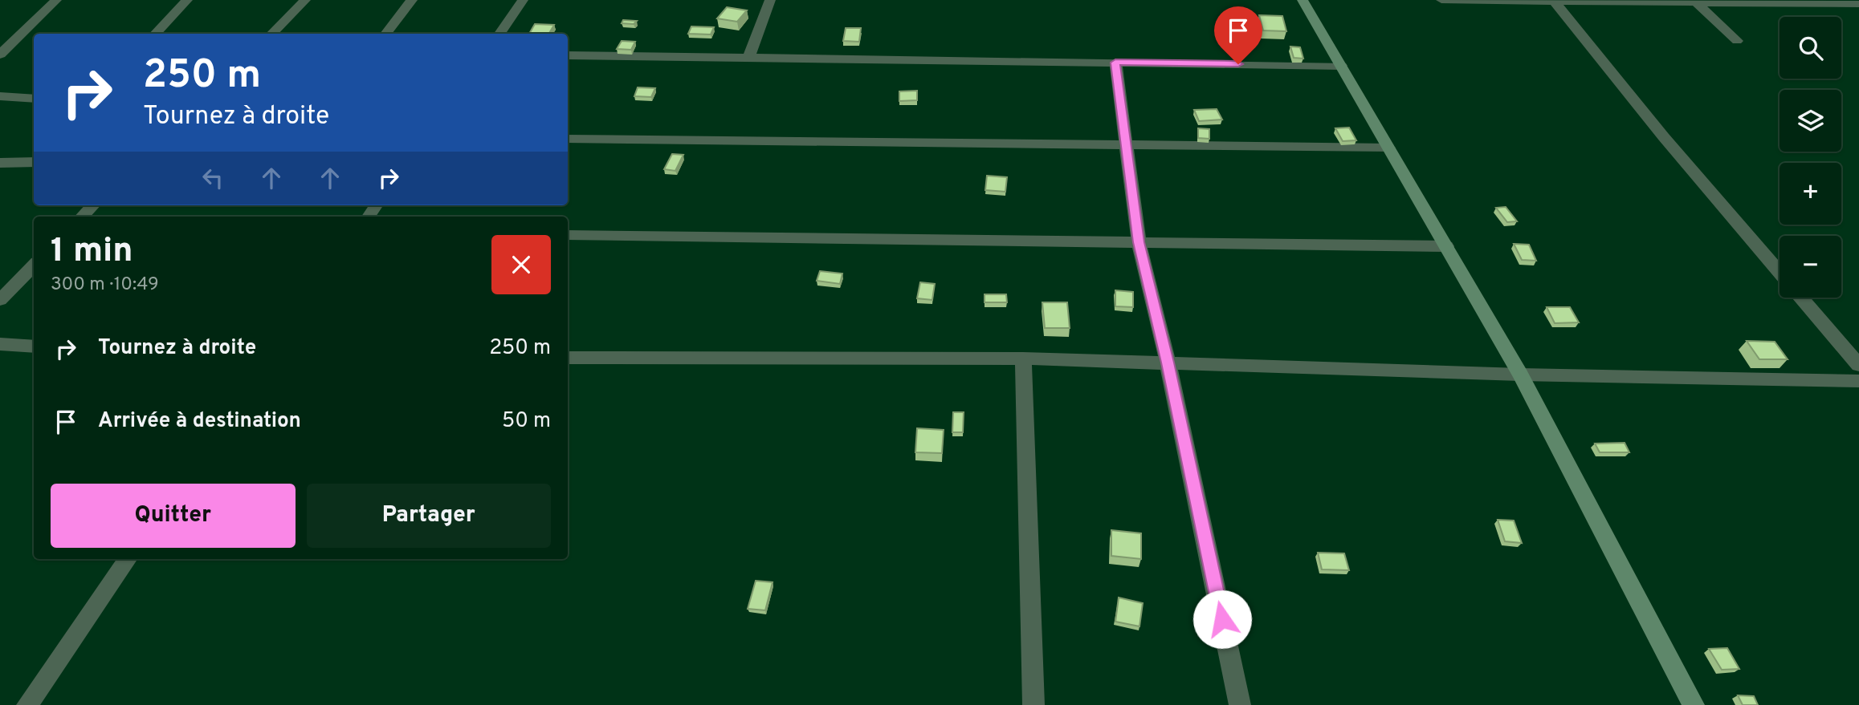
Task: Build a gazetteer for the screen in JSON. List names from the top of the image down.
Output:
{
  "page": {
    "map_buttons": ["+", "−"],
    "turn": ["250 m", "Tournez à droite"],
    "heading": ["1 min", "300 m · 10:49"],
    "list": [
      {
        "name": "Tournez à droite",
        "value": "250 m"
      },
      {
        "name": "Arrivée à destination",
        "value": "50 m"
      }
    ],
    "buttons": ["Quitter", "Partager"]
  }
}
